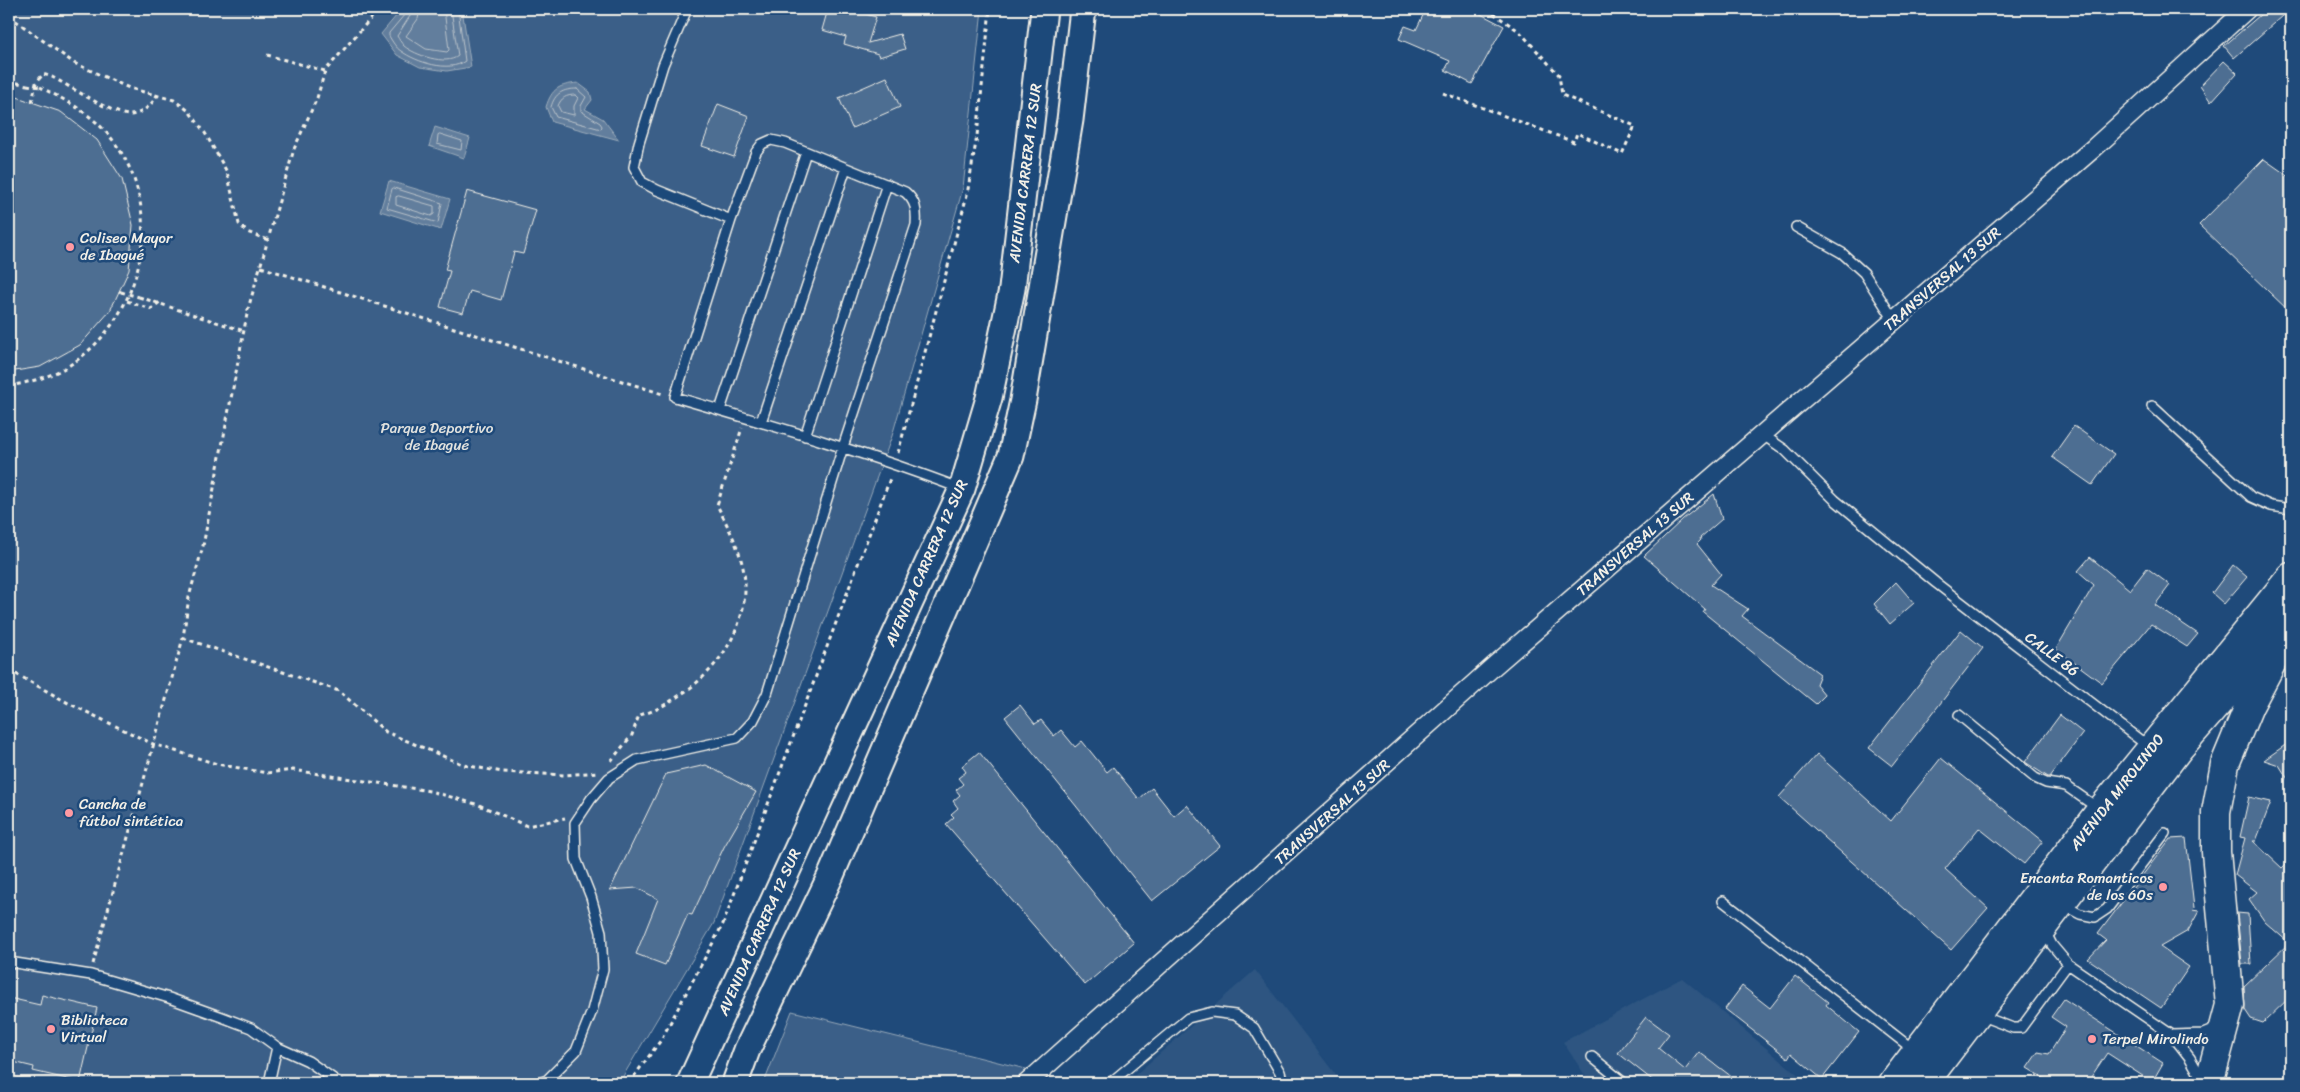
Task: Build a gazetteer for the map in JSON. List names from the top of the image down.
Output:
{
  "streets": {
    "main road": ["AVENIDA MIROLINDO"],
    "street": ["AVENIDA CARRERA 12 SUR", "TRANSVERSAL 13 SUR"],
    "lane": ["CALLE 86"]
  },
  "crossings": [
    ["TRANSVERSAL 13 SUR", "CALLE 86"],
    ["CALLE 86", "AVENIDA MIROLINDO"]
  ],
  "parks": ["Parque Deportivo de Ibagué"],
  "places": [
    "Coliseo Mayor de Ibagué",
    "Cancha de fútbol sintética",
    "Encanta Romanticos de los 60s",
    "Biblioteca Virtual",
    "Terpel Mirolindo"
  ]
}
